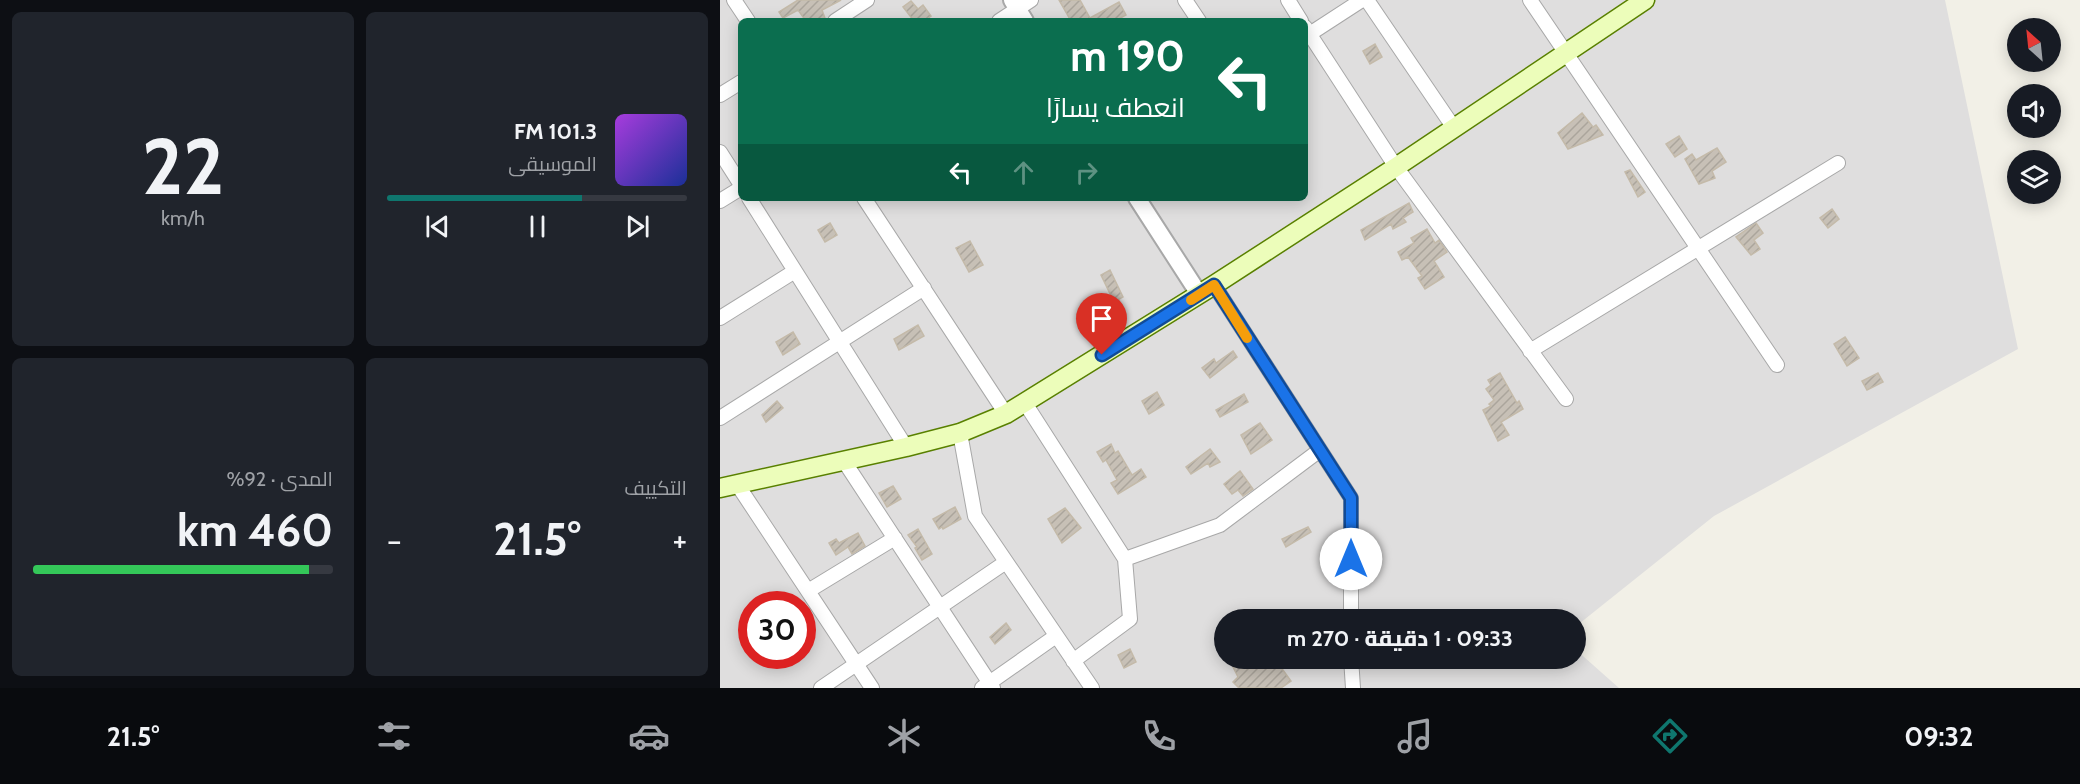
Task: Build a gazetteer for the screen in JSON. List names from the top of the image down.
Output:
{
  "north": "top left",
  "page": {
    "tile": [
      ["22", "km/h"],
      "التكييف",
      ["المدى · 92%", "460 km"]
    ],
    "turn": ["190 m", "انعطف يسارًا"],
    "song": ["101.3 FM", "الموسيقى"],
    "heat": ["−", "21.5°", "+"],
    "limit": "30",
    "trip": "09:33 · 1 دقيقة · 270 m",
    "tabs": ["09:32", "21.5°"]
  }
}
